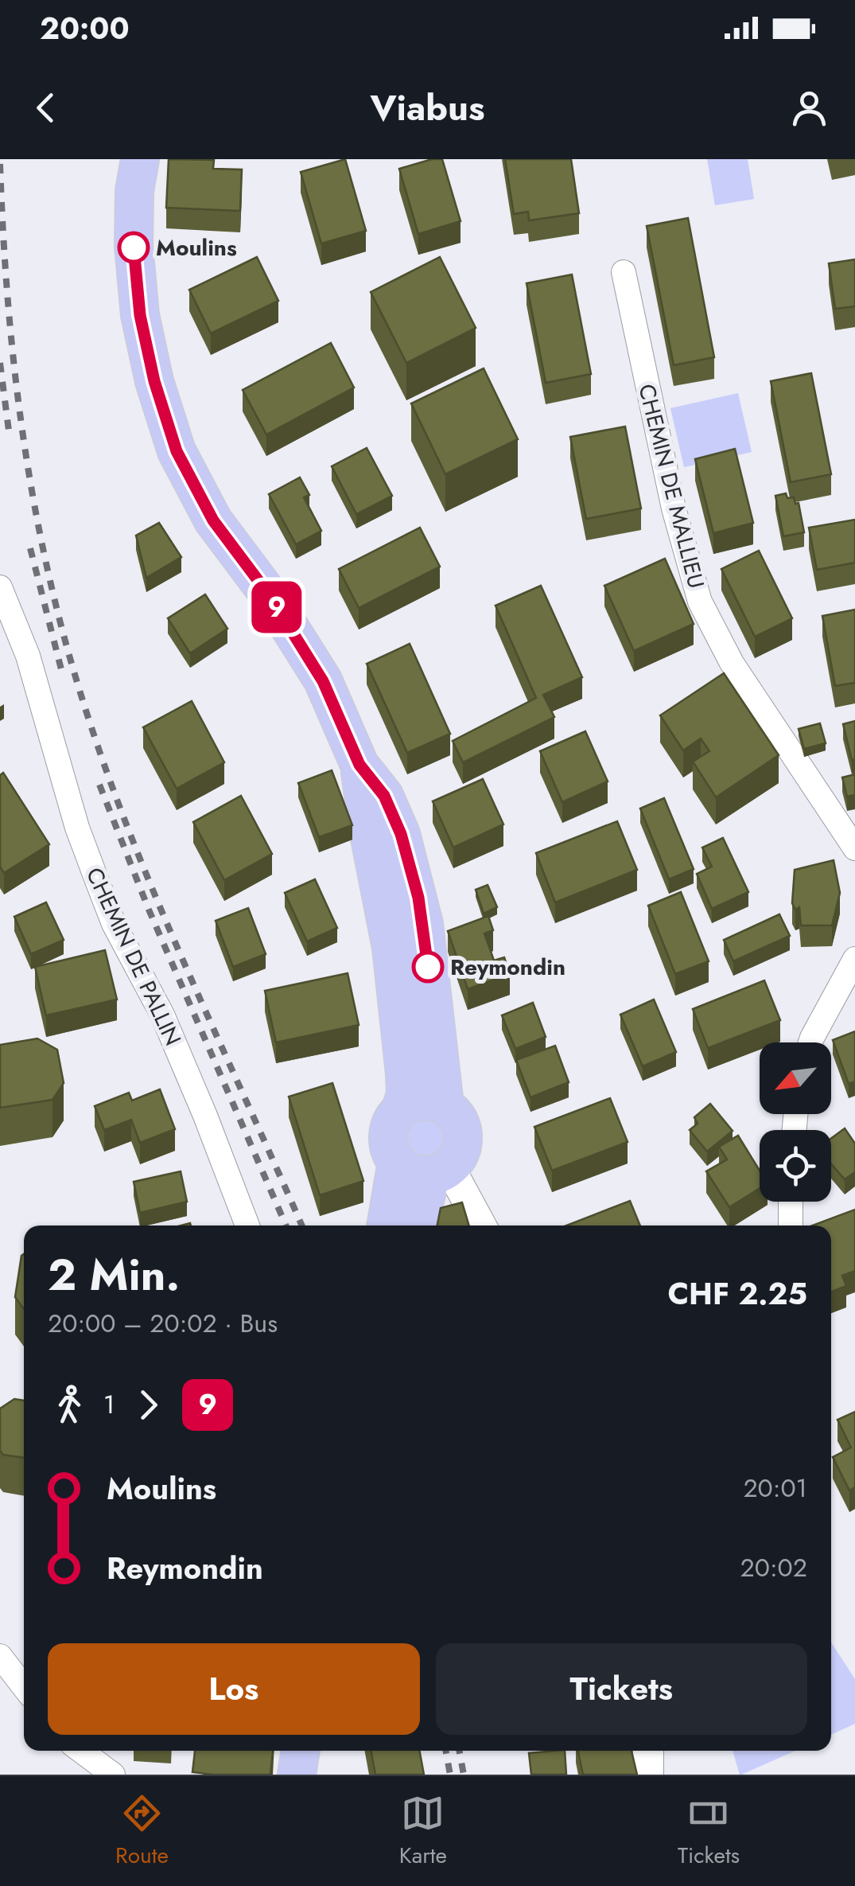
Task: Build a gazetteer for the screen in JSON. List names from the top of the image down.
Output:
{
  "streets": {
    "street": ["CHEMIN DE MALLIEU", "CHEMIN DE PALLIN"]
  },
  "places": ["Moulins", "Reymondin"],
  "lines": ["bus line 9"],
  "north": "bottom left",
  "page": {
    "status": "20:00",
    "header": "Viabus",
    "on_map": "9",
    "heading": ["2 Min.", "20:00 – 20:02 · Bus", "CHF 2.25"],
    "legs": ["1", "9"],
    "list": [
      {
        "name": "Moulins",
        "value": "20:01"
      },
      {
        "name": "Reymondin",
        "value": "20:02"
      }
    ],
    "buttons": ["Los", "Tickets"],
    "tabs": ["Route", "Karte", "Tickets"]
  }
}
